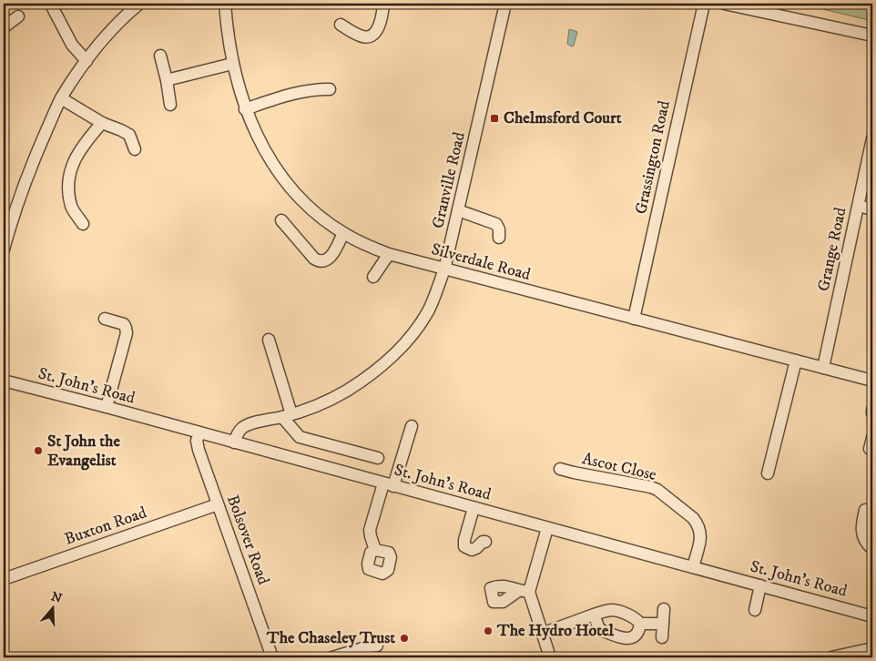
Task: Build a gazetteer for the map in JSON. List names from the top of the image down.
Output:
{
  "streets": {
    "street": [
      "Grassington Road",
      "Granville Road",
      "Grange Road",
      "Silverdale Road",
      "St. John's Road",
      "Ascot Close",
      "Buxton Road",
      "Bolsover Road"
    ]
  },
  "crossings": [
    ["Grassington Road", "Silverdale Road"],
    ["Granville Road", "Silverdale Road"],
    ["Granville Road", "St. John's Road"],
    ["Grange Road", "Silverdale Road"],
    ["St. John's Road", "Ascot Close"],
    ["St. John's Road", "Bolsover Road"],
    ["Buxton Road", "Bolsover Road"]
  ],
  "places": {
    "transit": ["Chelmsford Court"],
    "other": ["St John the Evangelist", "The Hydro Hotel", "The Chaseley Trust"]
  },
  "north": "top"
}
